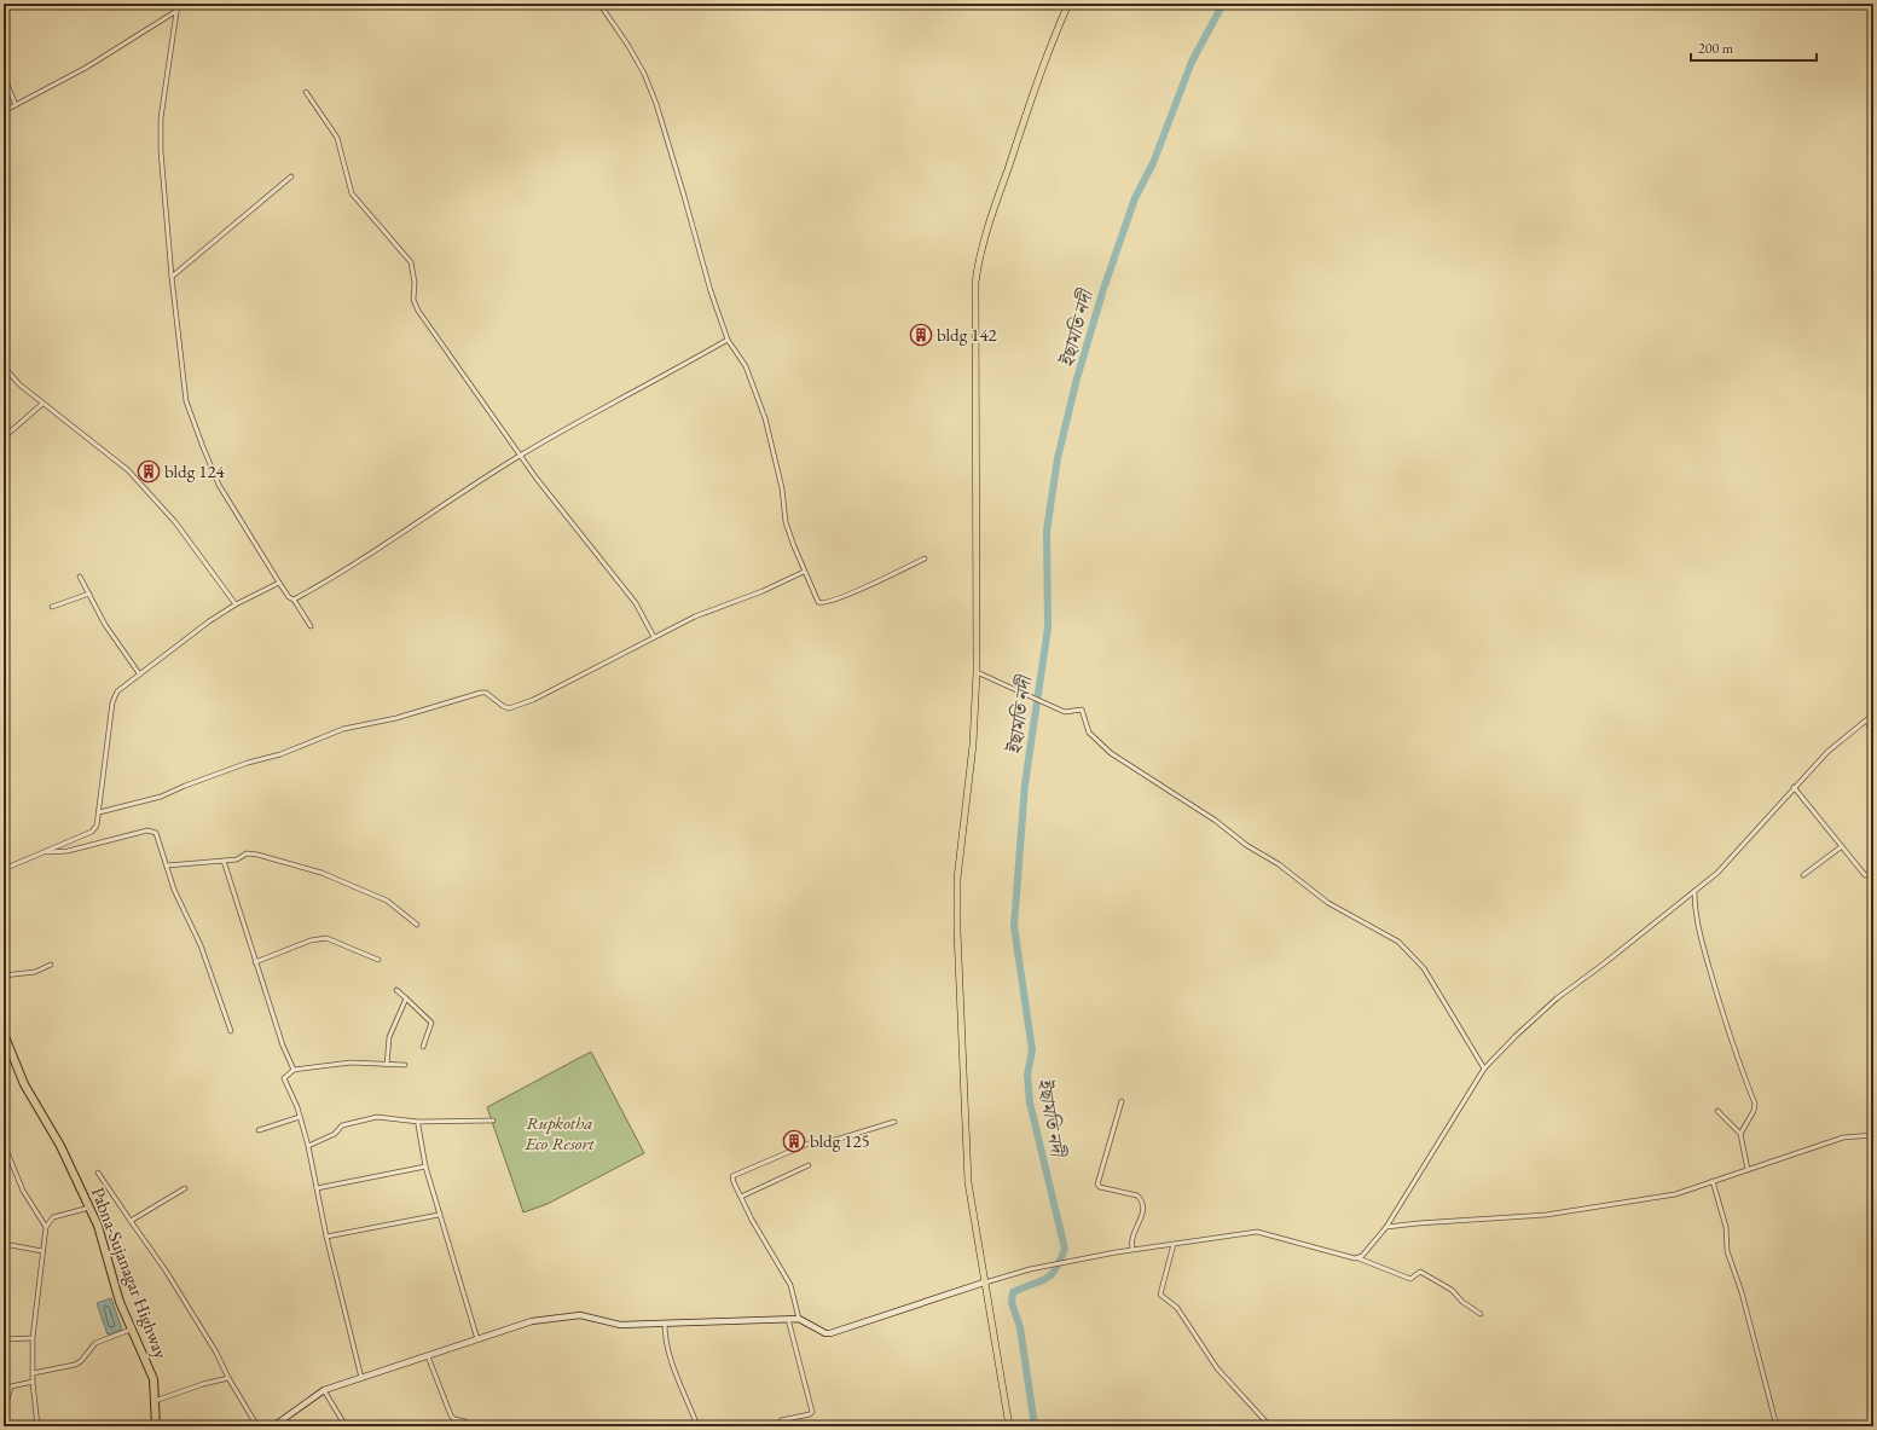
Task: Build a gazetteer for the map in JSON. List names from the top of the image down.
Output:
{
  "streets": {
    "highway": ["Pabna-Sujanagar Highway"]
  },
  "water": ["ইছামতি নদী"],
  "parks": ["Rupkotha Eco Resort"],
  "places": {
    "building": ["bldg 142", "bldg 124", "bldg 125"]
  },
  "scale_bar": "200 m"
}
